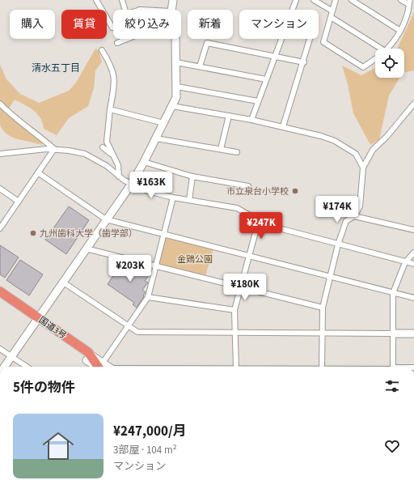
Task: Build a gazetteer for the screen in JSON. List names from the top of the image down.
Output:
{
  "streets": {
    "highway": ["国道3号"]
  },
  "districts": ["清水五丁目"],
  "parks": ["金鶏公園"],
  "places": ["市立泉台小学校", "九州歯科大学（歯学部）"],
  "page": {
    "chip": [
      "購入",
      "賃貸",
      "絞り込み",
      "新着",
      "マンション"
    ],
    "price": [
      "¥163K",
      "¥174K",
      "¥247K",
      "¥203K",
      "¥180K"
    ],
    "heading": "5件の物件",
    "list": [
      {
        "name": "¥247,000/月",
        "note": "3部屋 · 104 m² · マンション"
      }
    ]
  }
}
